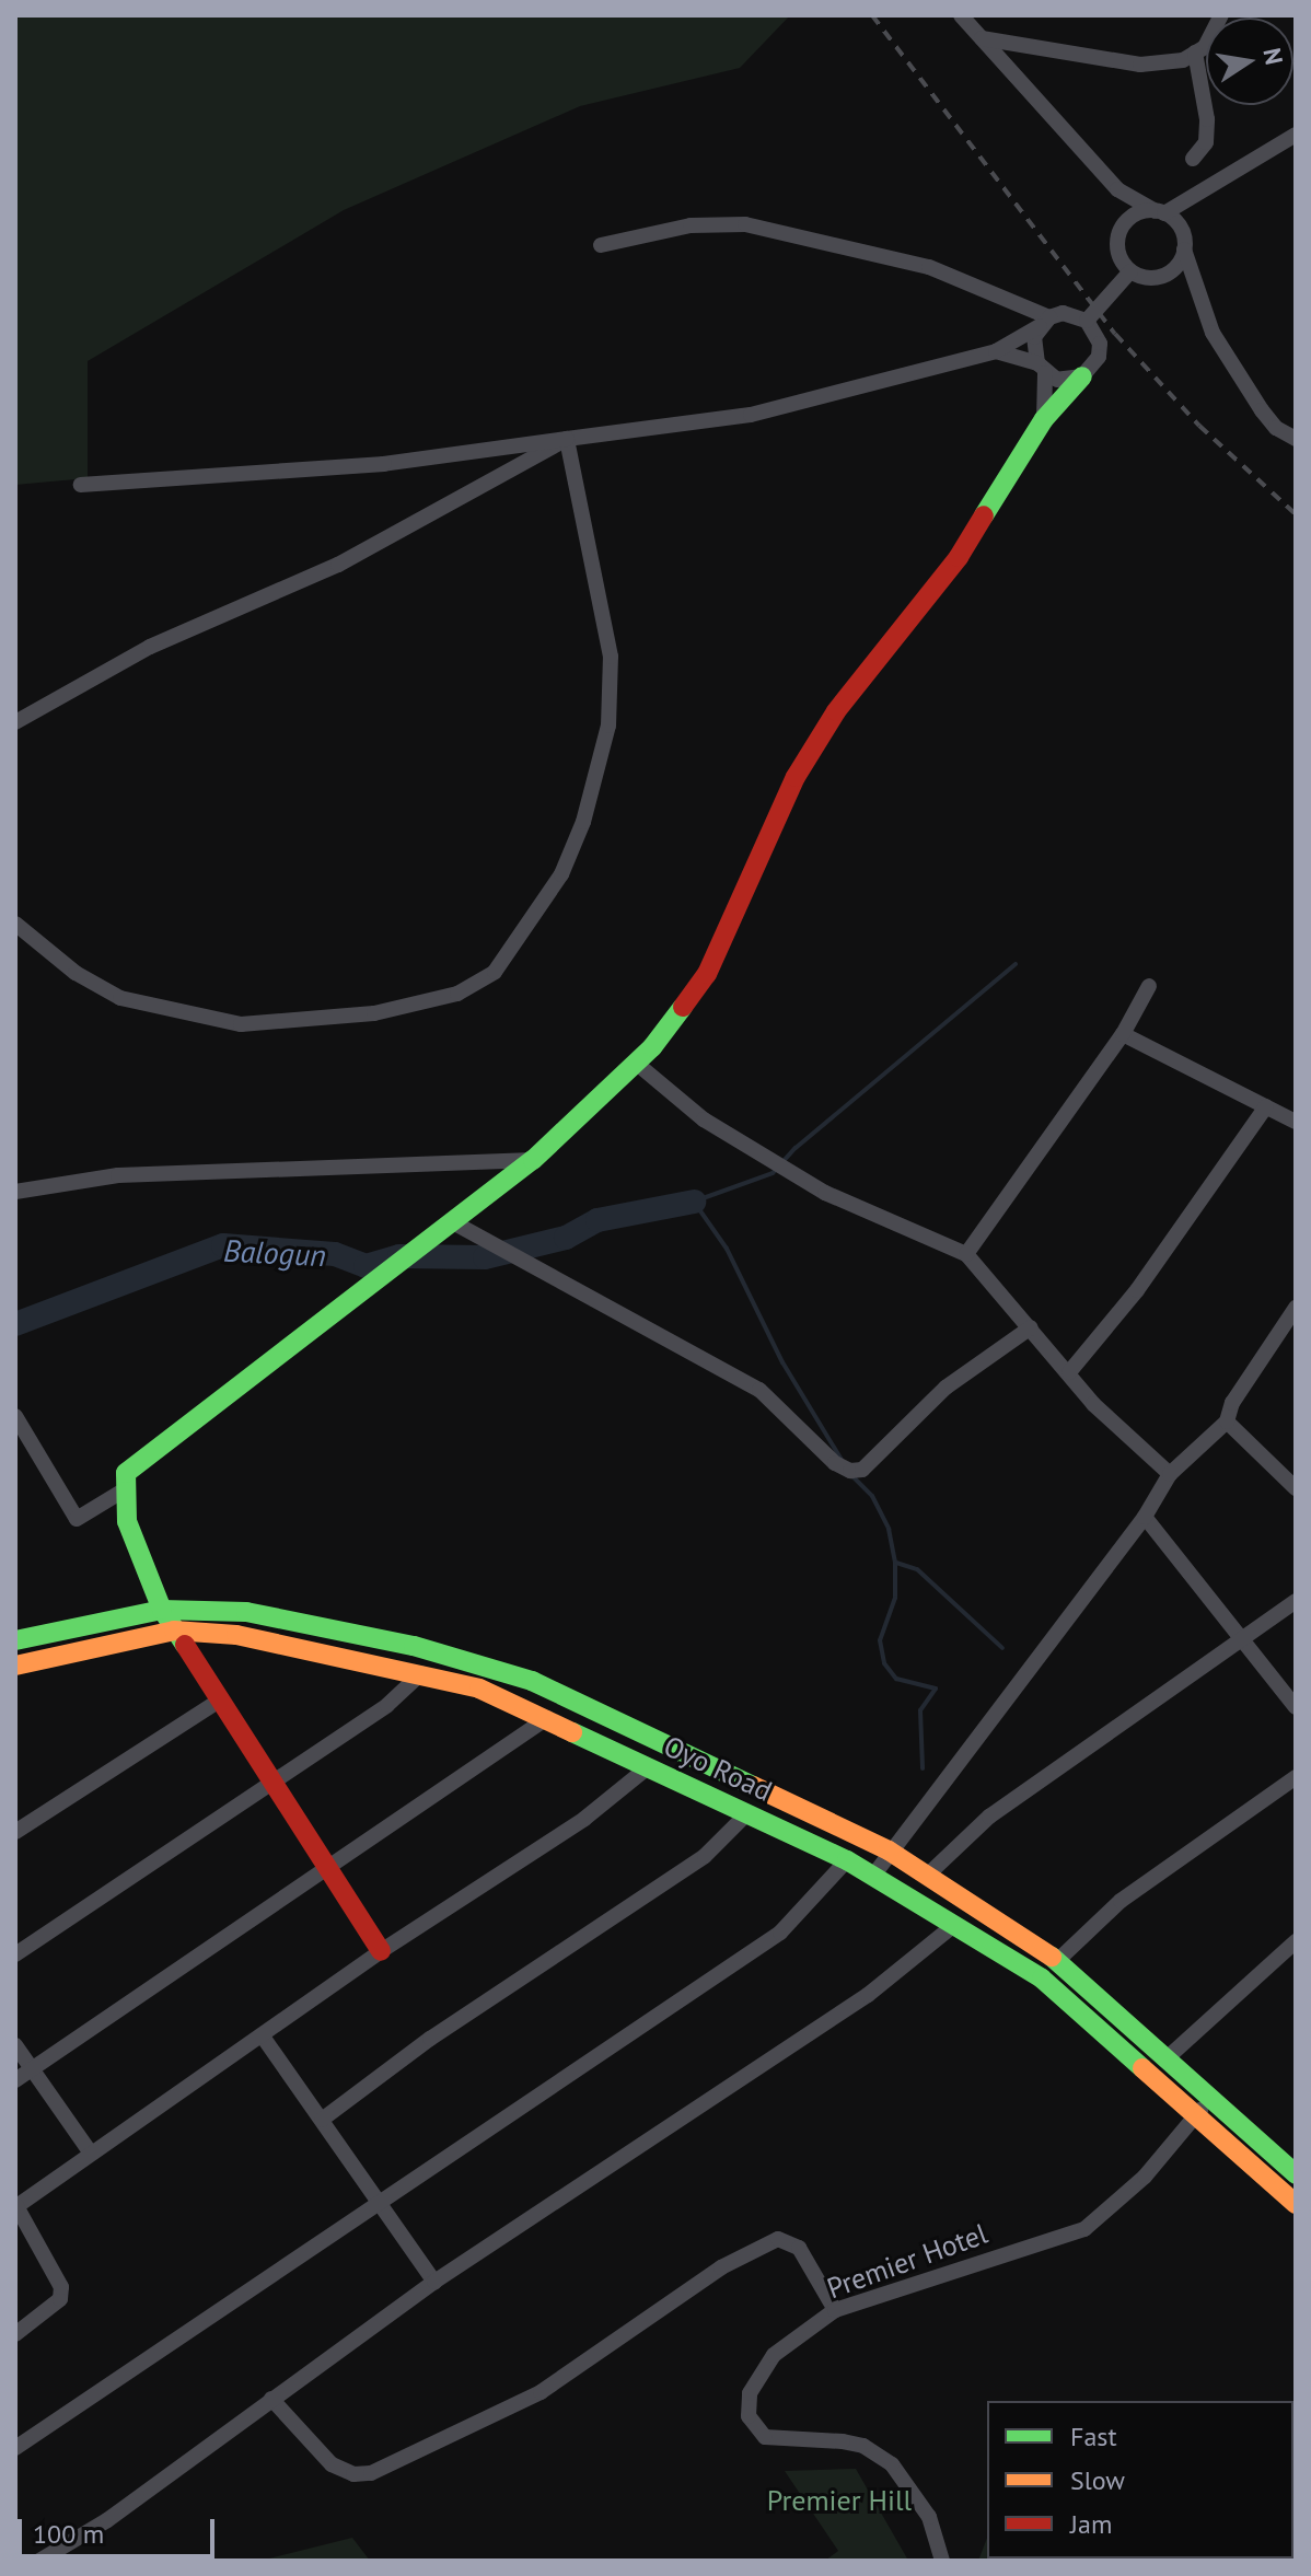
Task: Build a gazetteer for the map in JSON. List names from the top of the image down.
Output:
{
  "streets": {
    "main road": ["Oyo Road"],
    "street": ["Premier Hotel"]
  },
  "crossings": [
    ["Oyo Road", "Premier Hotel"]
  ],
  "water": ["Balogun"],
  "parks": ["Premier Hill"],
  "legend": ["Fast", "Slow", "Jam"],
  "scale_bar": "100 m",
  "north": "right"
}
